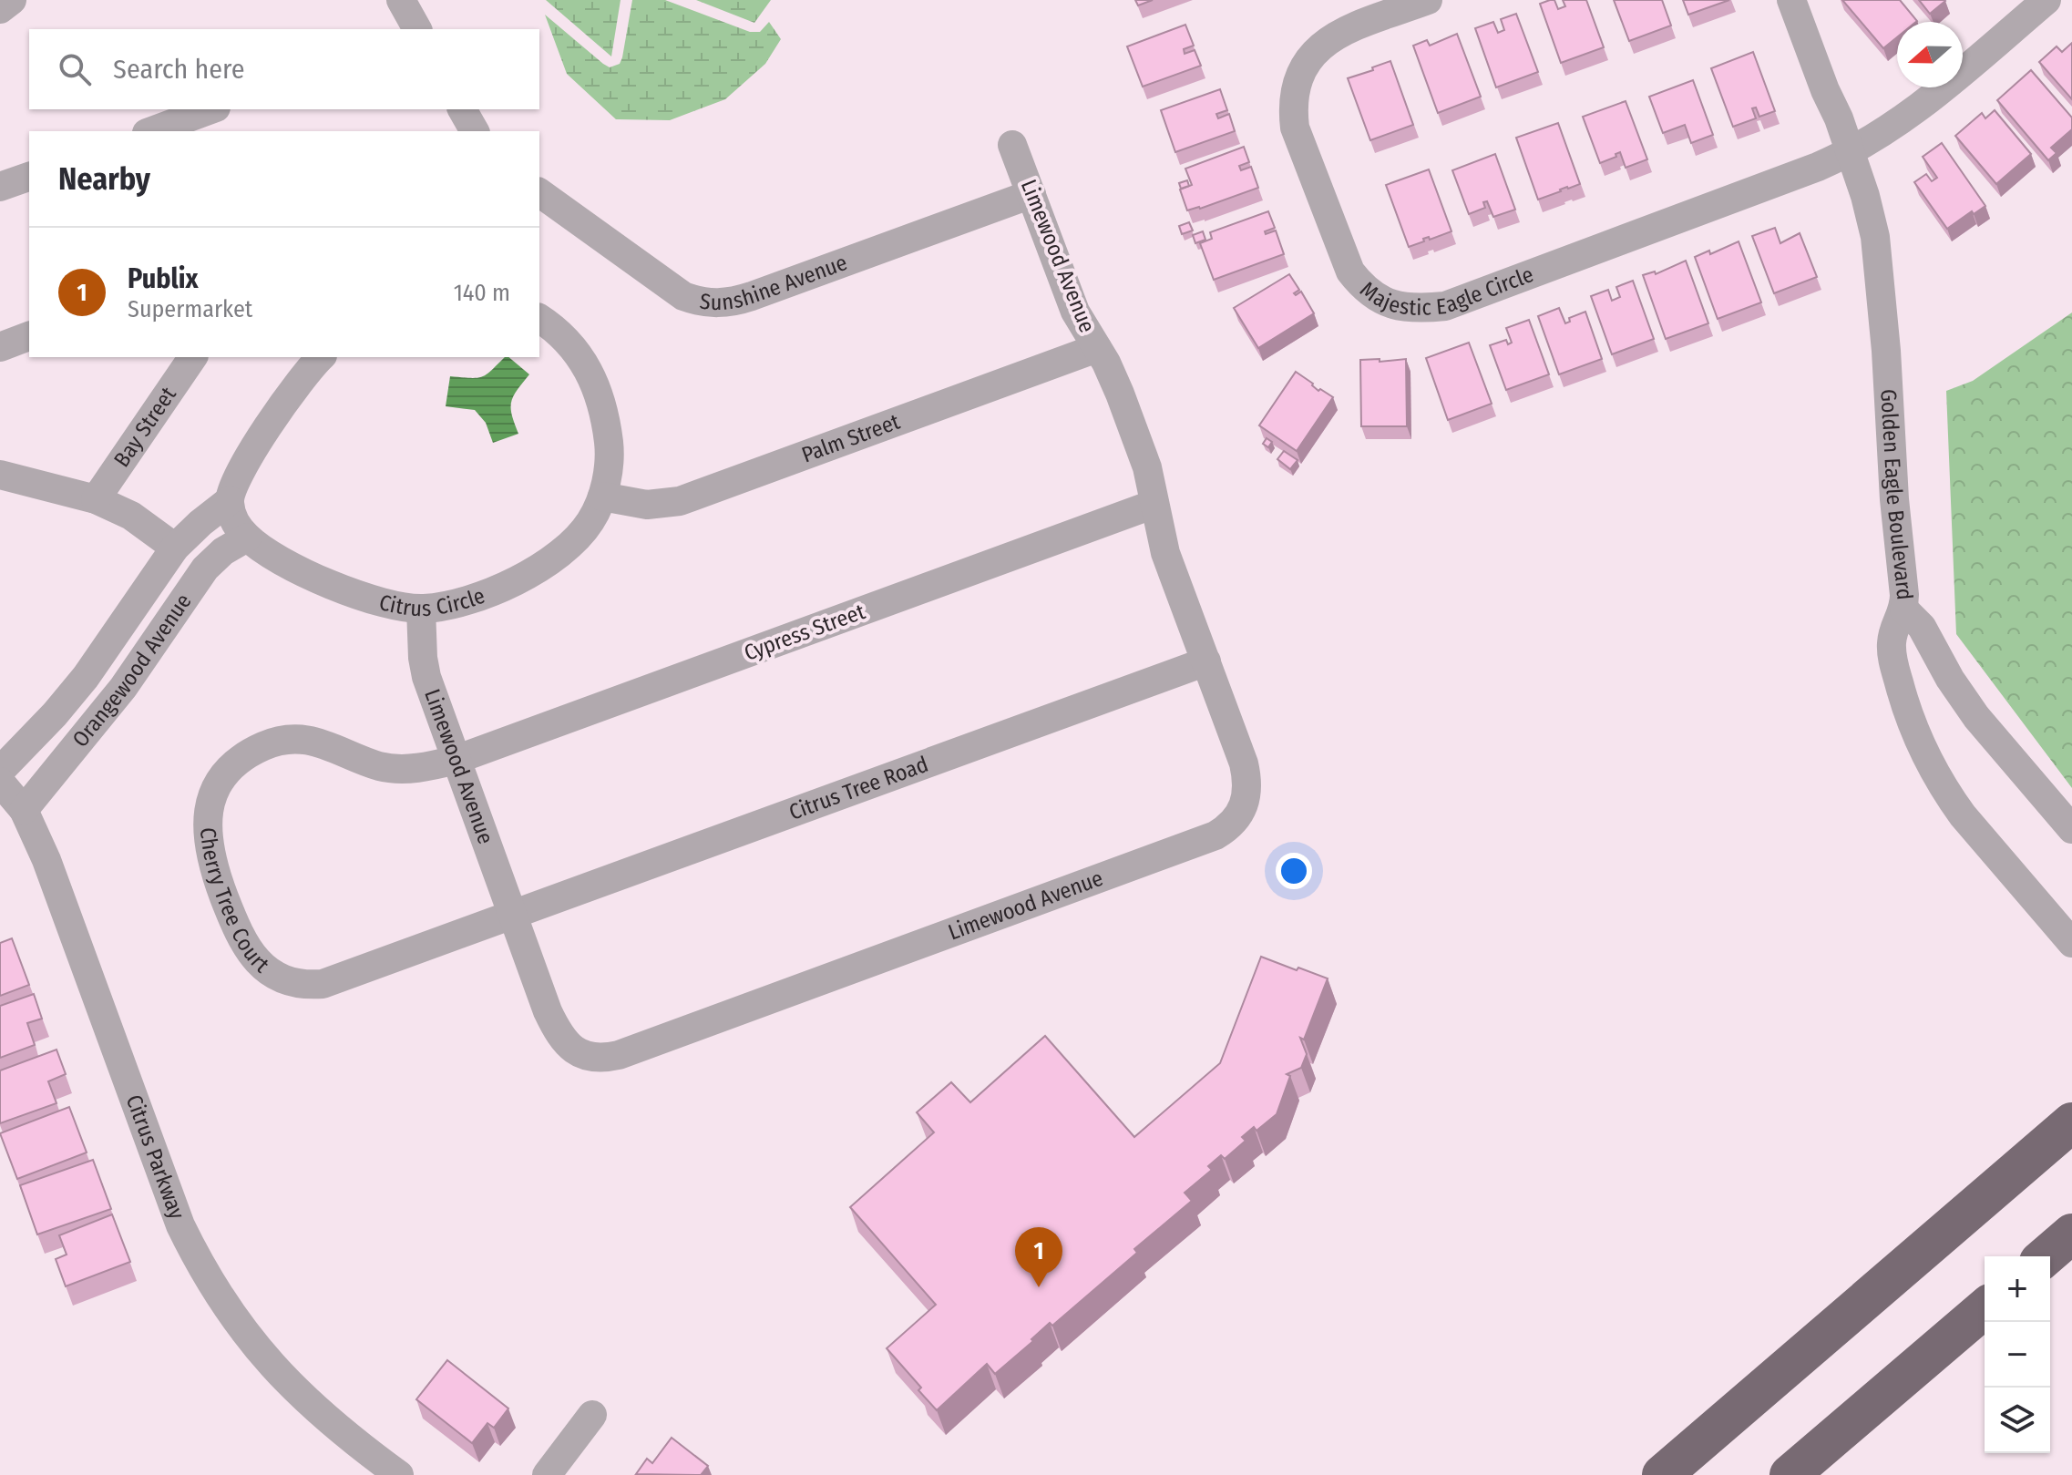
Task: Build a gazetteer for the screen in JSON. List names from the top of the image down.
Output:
{
  "streets": {
    "street": [
      "Limewood Avenue",
      "Majestic Eagle Circle",
      "Sunshine Avenue",
      "Bay Street",
      "Palm Street",
      "Golden Eagle Boulevard",
      "Citrus Circle",
      "Cypress Street",
      "Orangewood Avenue",
      "Citrus Tree Road",
      "Cherry Tree Court",
      "Citrus Parkway"
    ]
  },
  "crossings": [
    ["Limewood Avenue", "Sunshine Avenue"],
    ["Limewood Avenue", "Palm Street"],
    ["Limewood Avenue", "Citrus Circle"],
    ["Limewood Avenue", "Cypress Street"],
    ["Limewood Avenue", "Citrus Tree Road"],
    ["Limewood Avenue", "Cherry Tree Court"],
    ["Majestic Eagle Circle", "Golden Eagle Boulevard"],
    ["Palm Street", "Citrus Circle"],
    ["Citrus Circle", "Orangewood Avenue"],
    ["Cypress Street", "Cherry Tree Court"],
    ["Orangewood Avenue", "Citrus Parkway"],
    ["Citrus Tree Road", "Cherry Tree Court"]
  ],
  "north": "left",
  "page": {
    "search": "Search here",
    "heading": "Nearby",
    "list": [
      {
        "mark": "1",
        "name": "Publix",
        "note": "Supermarket",
        "value": "140 m"
      }
    ],
    "pins": "1",
    "map_buttons": ["+", "−"]
  }
}
